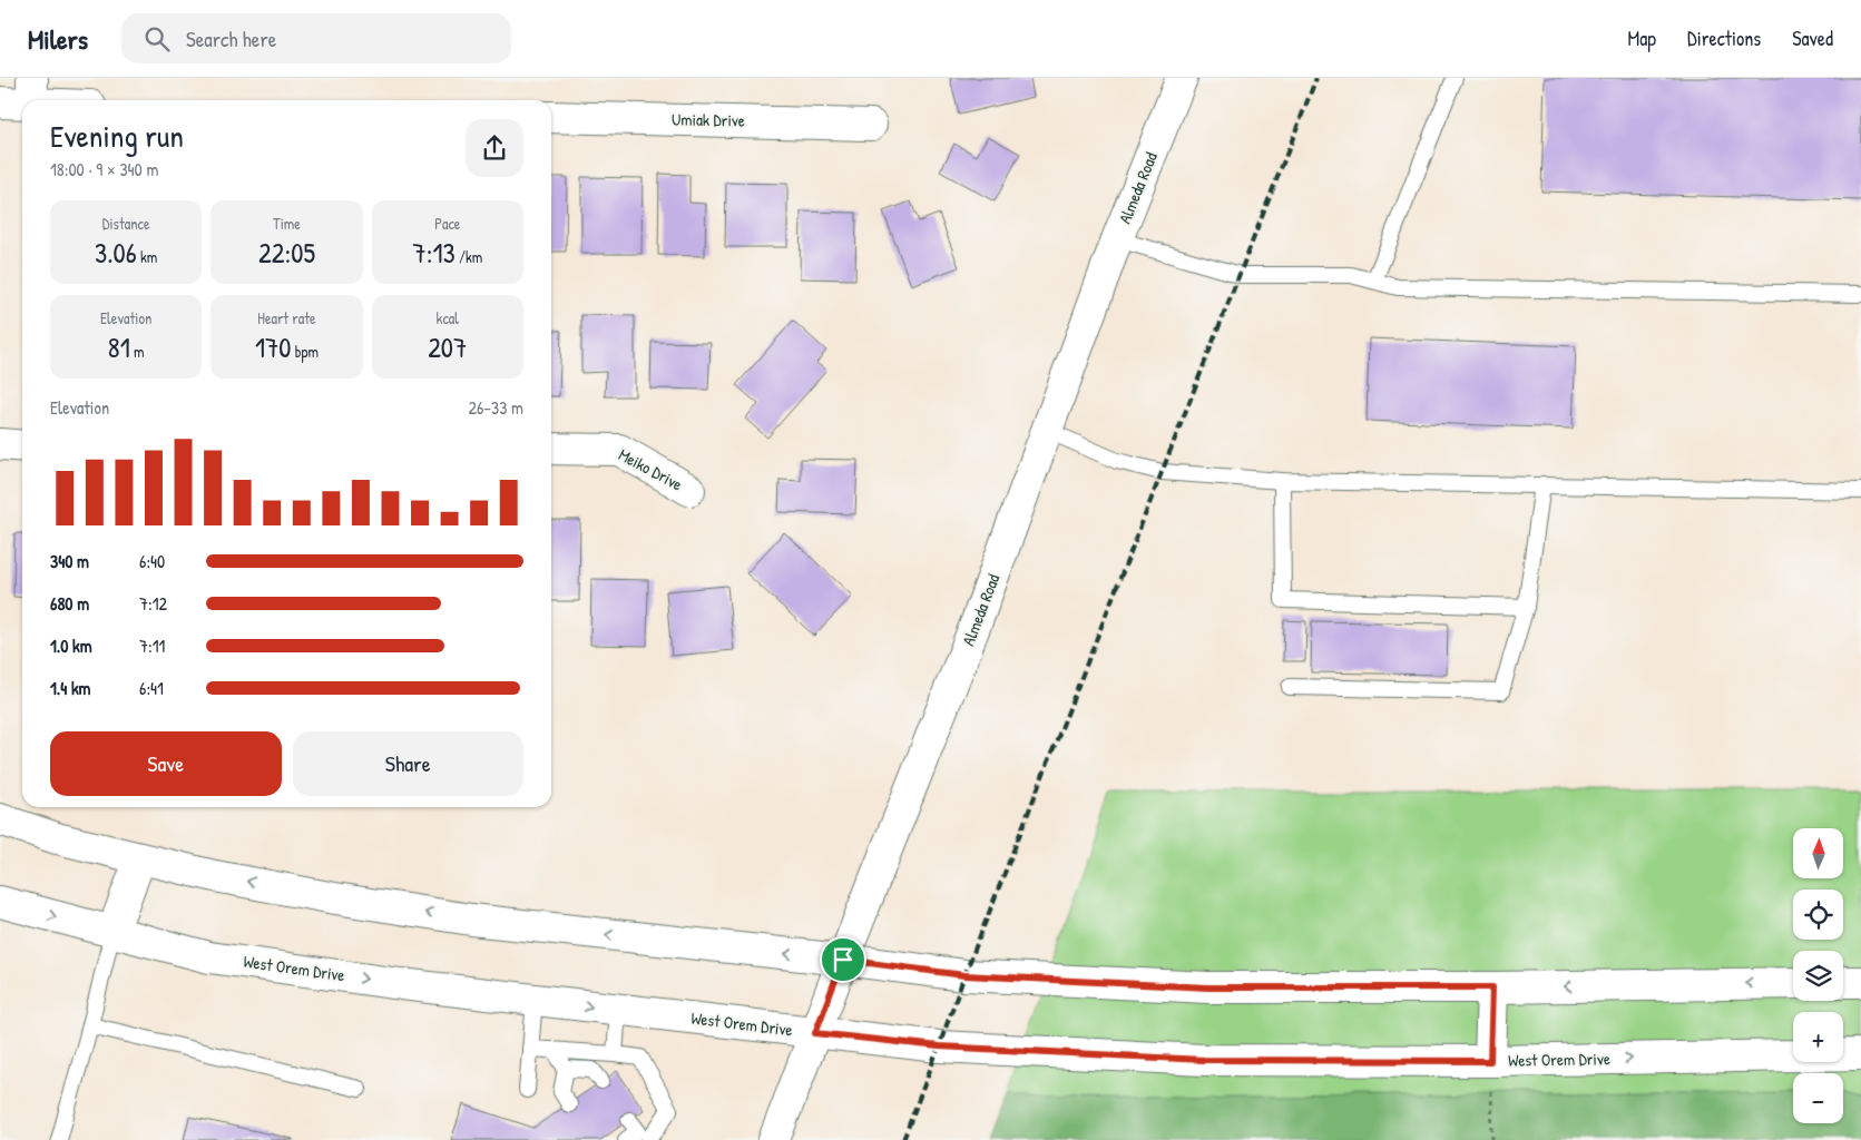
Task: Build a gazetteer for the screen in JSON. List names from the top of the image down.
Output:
{
  "streets": {
    "main road": [
      "Umiak Drive",
      "Almeda Road",
      "Meiko Drive",
      "West Orem Drive"
    ]
  },
  "crossings": [
    ["Almeda Road", "West Orem Drive"]
  ],
  "north": "top",
  "page": {
    "header": "Milers",
    "search": "Search here",
    "nav": ["Map", "Directions", "Saved"],
    "heading": ["Evening run", "18:00 · 9 × 340 m"],
    "stats": [
      ["Distance", "3.06 km"],
      ["Time", "22:05"],
      ["Pace", "7:13 /km"],
      ["Elevation", "81 m"],
      ["Heart rate", "170 bpm"],
      ["kcal", "207"]
    ],
    "chart": ["Elevation", "26–33 m"],
    "list": [
      {
        "name": "340 m",
        "note": "6:40"
      },
      {
        "name": "680 m",
        "note": "7:12"
      },
      {
        "name": "1.0 km",
        "note": "7:11"
      },
      {
        "name": "1.4 km",
        "note": "6:41"
      }
    ],
    "buttons": ["Save", "Share"],
    "map_buttons": ["+", "−"]
  }
}
